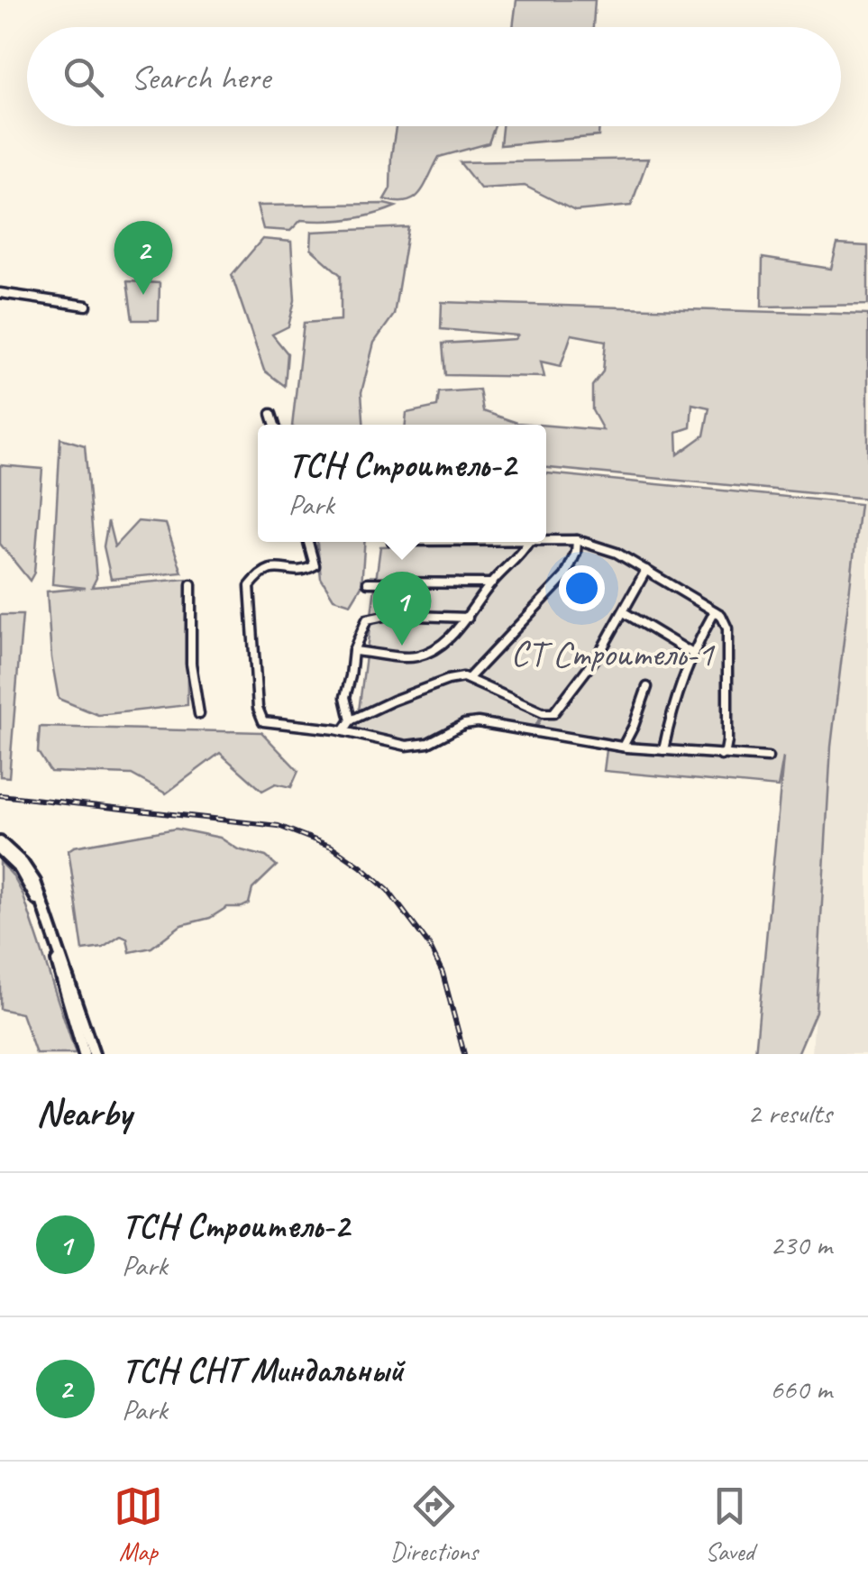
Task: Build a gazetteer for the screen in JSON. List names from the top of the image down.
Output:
{
  "parks": ["СТ Строитель-1"],
  "page": {
    "search": "Search here",
    "pins": ["2", "1"],
    "popup": ["ТСН Строитель-2", "Park"],
    "heading": ["Nearby", "2 results"],
    "list": [
      {
        "mark": "1",
        "name": "ТСН Строитель-2",
        "note": "Park",
        "value": "230 m"
      },
      {
        "mark": "2",
        "name": "ТСН СНТ Миндальный",
        "note": "Park",
        "value": "660 m"
      }
    ],
    "nav": ["Map", "Directions", "Saved"]
  }
}
